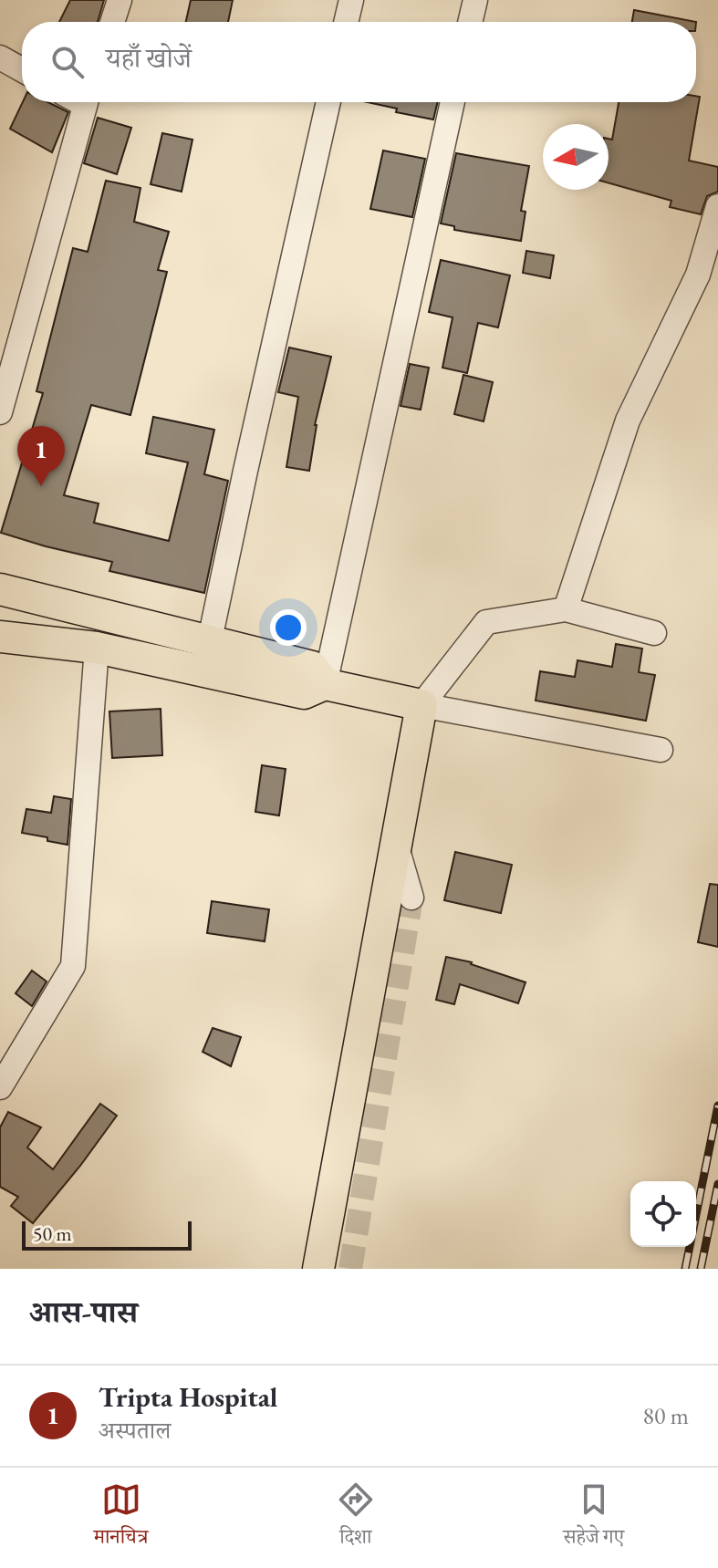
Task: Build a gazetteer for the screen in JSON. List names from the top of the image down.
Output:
{
  "scale_bar": "50 m",
  "north": "left",
  "page": {
    "search": "यहाँ खोजें",
    "pins": "1",
    "scale": "50 m",
    "heading": "आस-पास",
    "list": [
      {
        "mark": "1",
        "name": "Tripta Hospital",
        "note": "अस्पताल",
        "value": "80 m"
      }
    ],
    "nav": ["मानचित्र", "दिशा", "सहेजे गए"]
  }
}
